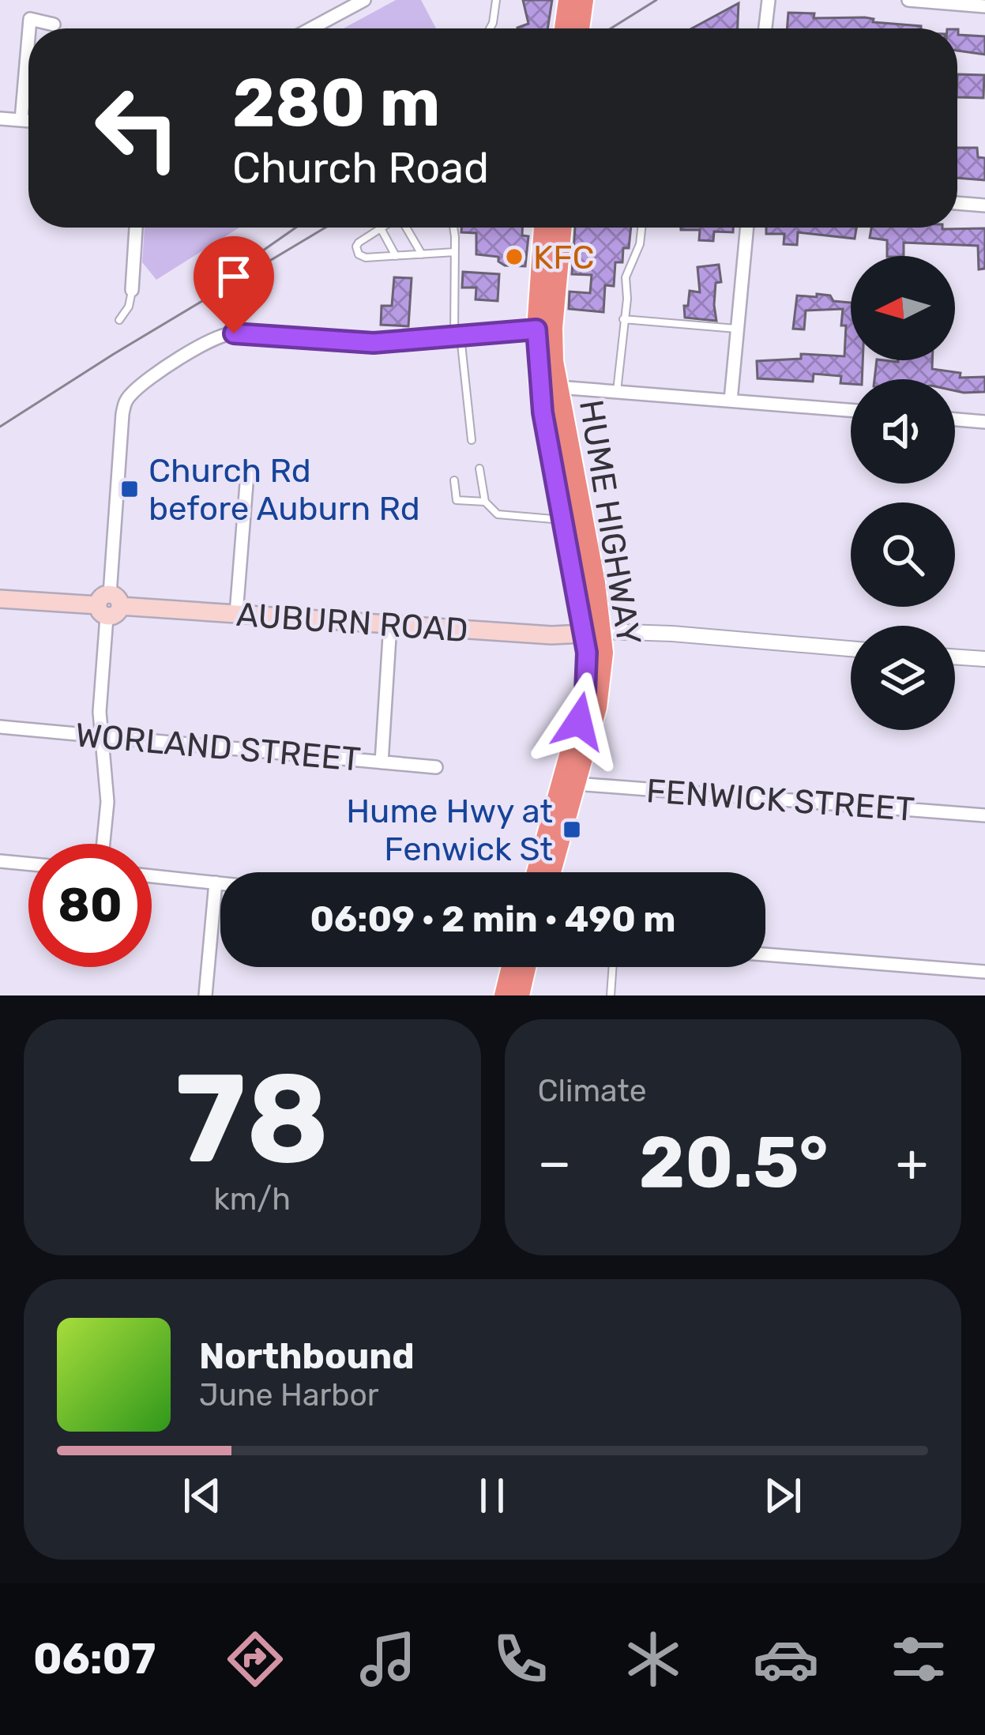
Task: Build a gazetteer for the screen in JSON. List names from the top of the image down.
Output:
{
  "streets": {
    "highway": ["HUME HIGHWAY"],
    "main road": ["AUBURN ROAD"],
    "street": ["WORLAND STREET", "FENWICK STREET"]
  },
  "crossings": [
    ["HUME HIGHWAY", "AUBURN ROAD"],
    ["HUME HIGHWAY", "FENWICK STREET"]
  ],
  "places": {
    "other": ["KFC"],
    "transit": ["Church Rd before Auburn Rd", "Hume Hwy at Fenwick St"]
  },
  "north": "left",
  "page": {
    "turn": ["280 m", "Church Road"],
    "limit": "80",
    "trip": "06:09 · 2 min · 490 m",
    "tile": [
      ["78", "km/h"],
      "Climate"
    ],
    "heat": ["−", "20.5°", "+"],
    "song": ["Northbound", "June Harbor"],
    "tabs": "06:07"
  }
}
